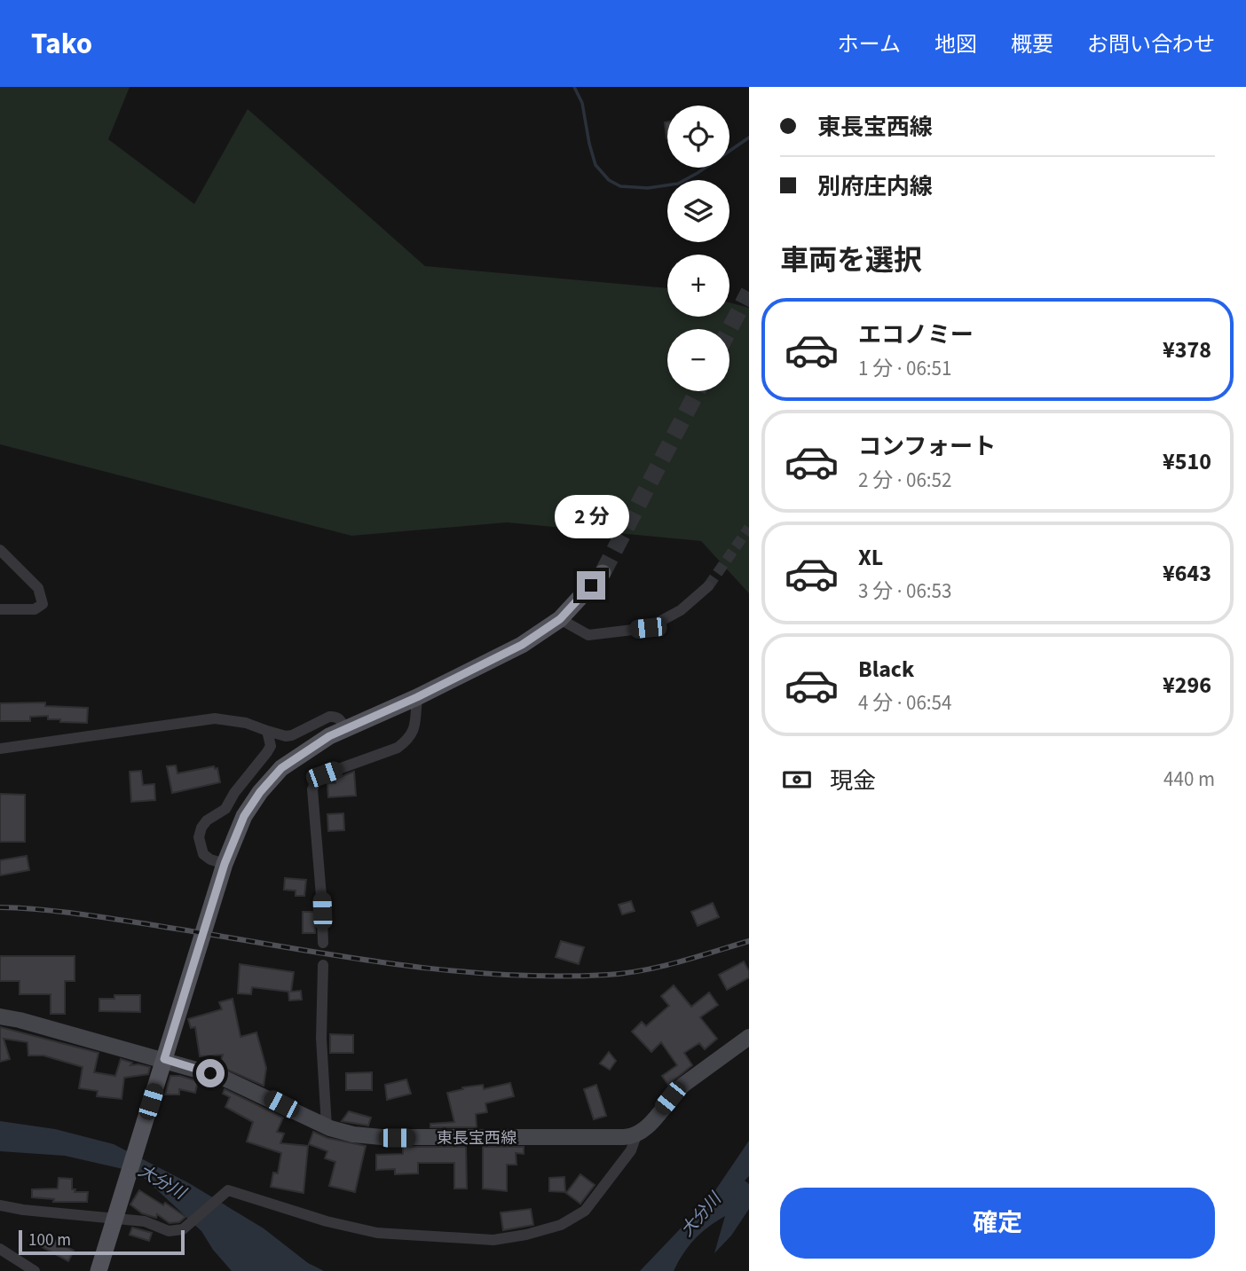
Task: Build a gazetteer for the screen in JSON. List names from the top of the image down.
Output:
{
  "streets": {
    "main road": ["東長宝西線"]
  },
  "water": ["大分川"],
  "scale_bar": "100 m",
  "page": {
    "header": "Tako",
    "nav": [
      "ホーム",
      "地図",
      "概要",
      "お問い合わせ"
    ],
    "banner": ["東長宝西線", "別府庄内線"],
    "map_buttons": ["+", "−"],
    "heading": "車両を選択",
    "list": [
      {
        "name": "エコノミー",
        "note": "1 分 · 06:51",
        "value": "¥378"
      },
      {
        "name": "コンフォート",
        "note": "2 分 · 06:52",
        "value": "¥510"
      },
      {
        "name": "XL",
        "note": "3 分 · 06:53",
        "value": "¥643"
      },
      {
        "name": "Black",
        "note": "4 分 · 06:54",
        "value": "¥296"
      }
    ],
    "bubble": "2 分",
    "pay": ["現金", "440 m"],
    "buttons": "確定",
    "scale": "100 m"
  }
}
